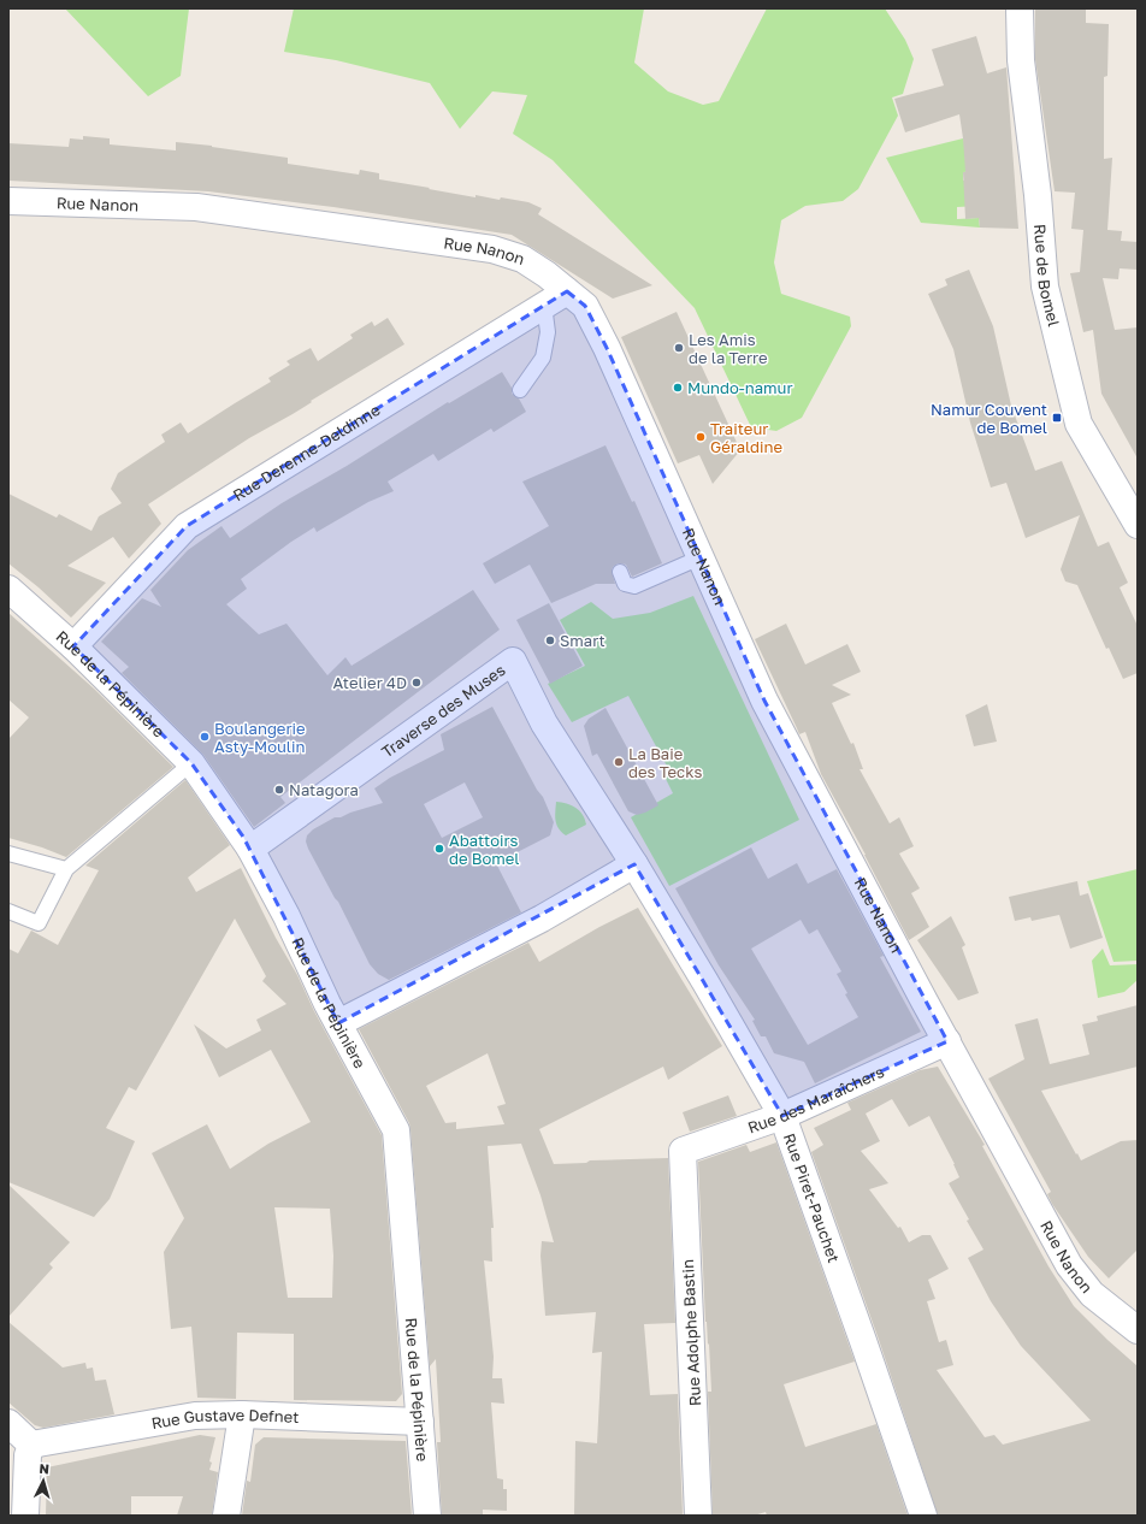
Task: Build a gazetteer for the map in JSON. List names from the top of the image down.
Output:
{
  "streets": {
    "street": [
      "Rue Nanon",
      "Rue de Bomel",
      "Rue Derenne-Deldinne",
      "Rue de la Pépinière",
      "Traverse des Muses",
      "Rue des Maraîchers",
      "Rue Piret-Pauchet",
      "Rue Adolphe Bastin",
      "Rue Gustave Defnet"
    ]
  },
  "crossings": [
    ["Rue Nanon", "Rue Derenne-Deldinne"],
    ["Rue Nanon", "Rue des Maraîchers"],
    ["Rue Derenne-Deldinne", "Rue de la Pépinière"],
    ["Rue de la Pépinière", "Traverse des Muses"],
    ["Rue de la Pépinière", "Rue Gustave Defnet"],
    ["Traverse des Muses", "Rue Piret-Pauchet"],
    ["Rue des Maraîchers", "Rue Piret-Pauchet"],
    ["Rue des Maraîchers", "Rue Adolphe Bastin"]
  ],
  "places": {
    "other": [
      "Les Amis de la Terre",
      "Mundo-namur",
      "Traiteur Géraldine",
      "Smart",
      "Atelier 4D",
      "Boulangerie Asty-Moulin",
      "La Baie des Tecks",
      "Natagora",
      "Abattoirs de Bomel"
    ],
    "transit": ["Namur Couvent de Bomel"]
  },
  "north": "top"
}
